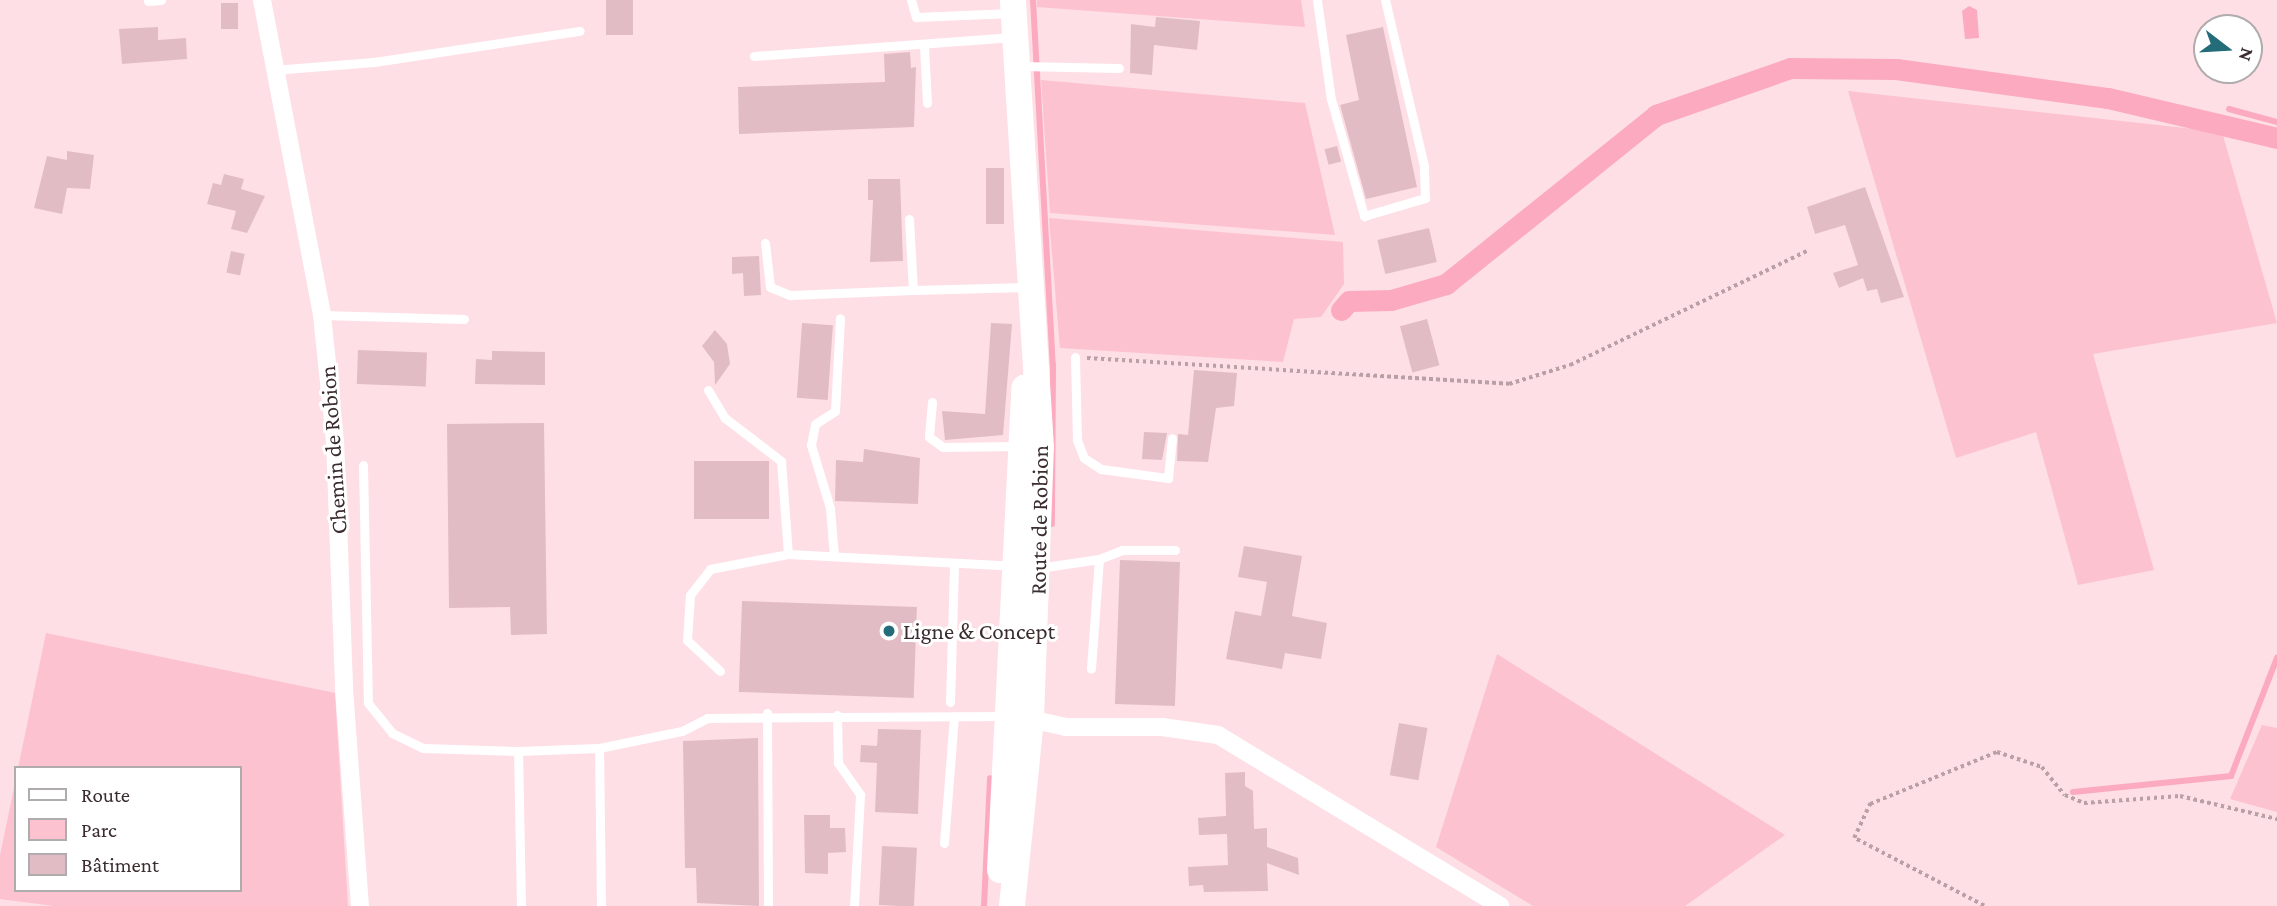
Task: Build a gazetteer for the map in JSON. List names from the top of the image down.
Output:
{
  "streets": {
    "main road": ["Route de Robion"],
    "street": ["Chemin de Robion"]
  },
  "places": ["Ligne & Concept"],
  "legend": ["Route", "Parc", "Bâtiment"],
  "north": "right"
}
